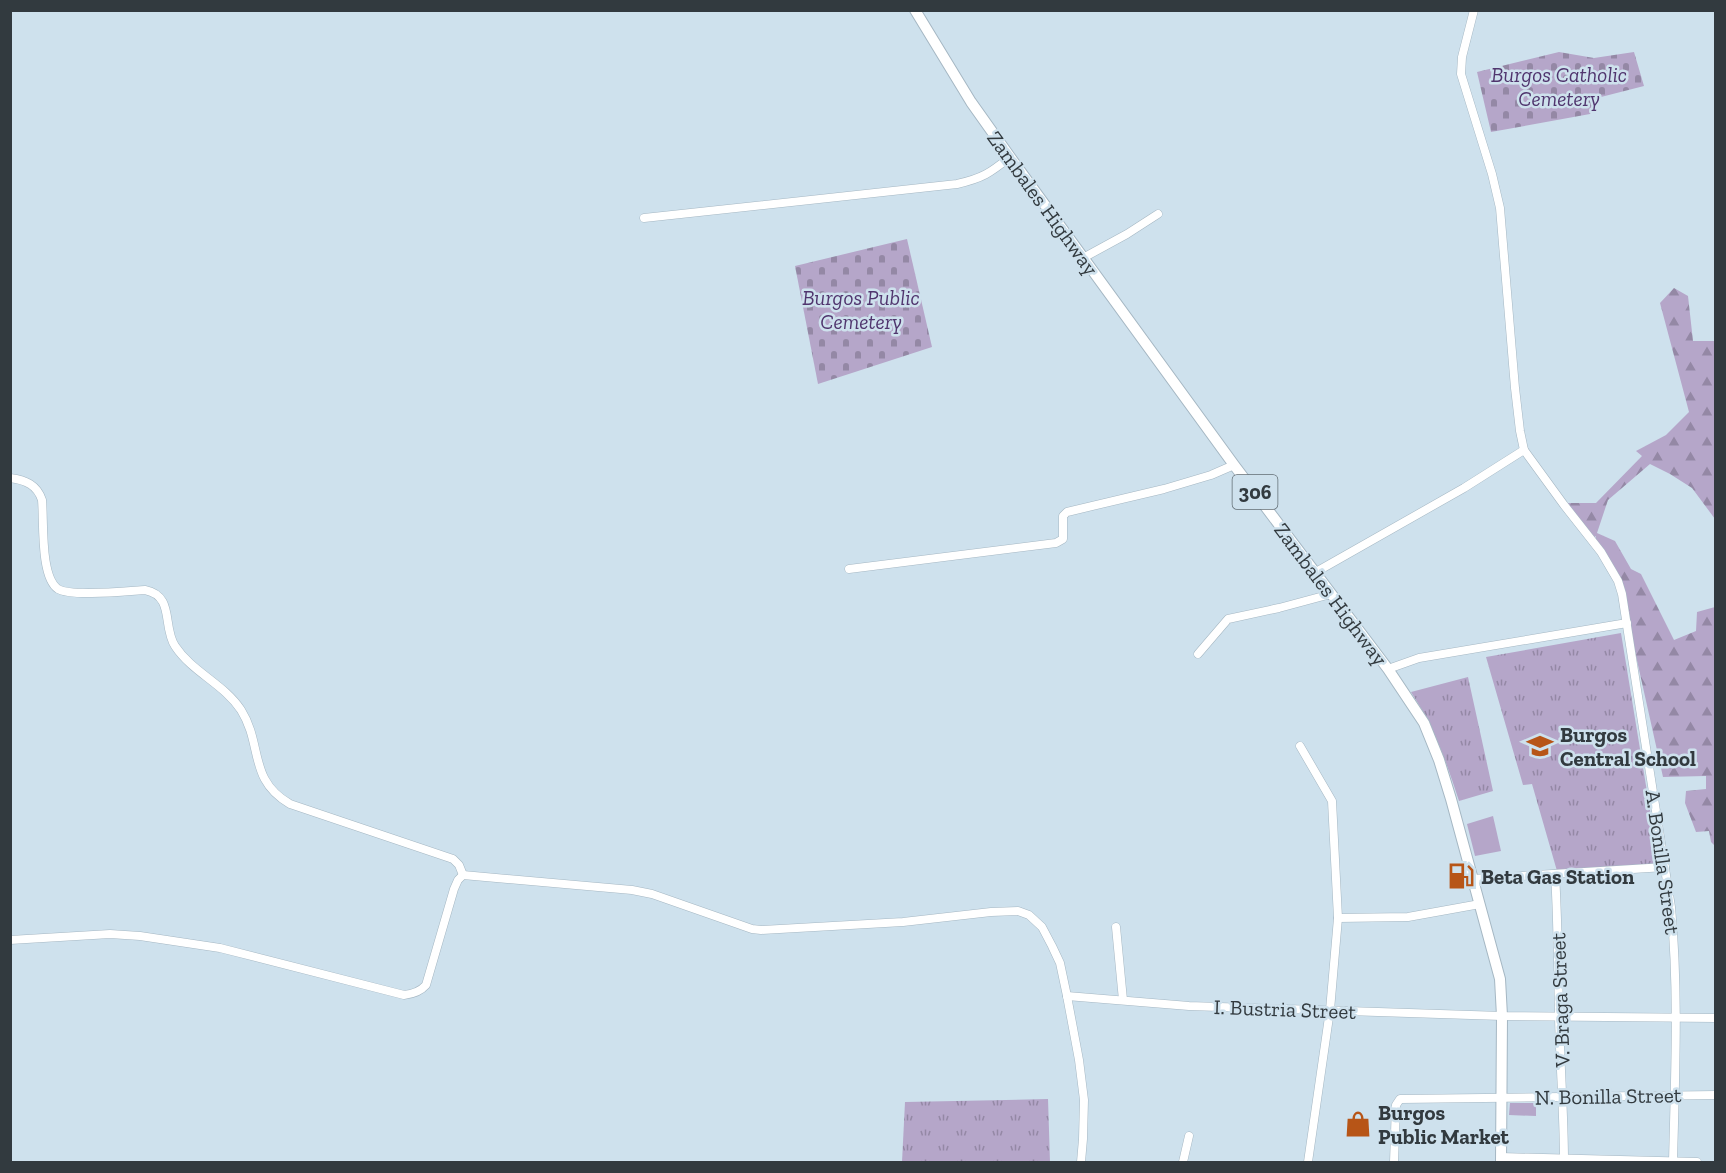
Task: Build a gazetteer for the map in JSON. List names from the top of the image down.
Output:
{
  "streets": {
    "main road": ["Zambales Highway", "306"],
    "street": [
      "A. Bonilla Street",
      "V. Braga Street",
      "I. Bustria Street",
      "N. Bonilla Street"
    ]
  },
  "crossings": [
    ["Zambales Highway", "I. Bustria Street"],
    ["Zambales Highway", "N. Bonilla Street"],
    ["A. Bonilla Street", "I. Bustria Street"],
    ["A. Bonilla Street", "N. Bonilla Street"],
    ["V. Braga Street", "I. Bustria Street"],
    ["V. Braga Street", "N. Bonilla Street"]
  ],
  "parks": ["Burgos Catholic Cemetery", "Burgos Public Cemetery"],
  "places": {
    "school or university": ["Burgos Central School"],
    "fuel station": ["Beta Gas Station"],
    "shop": ["Burgos Public Market"]
  }
}
